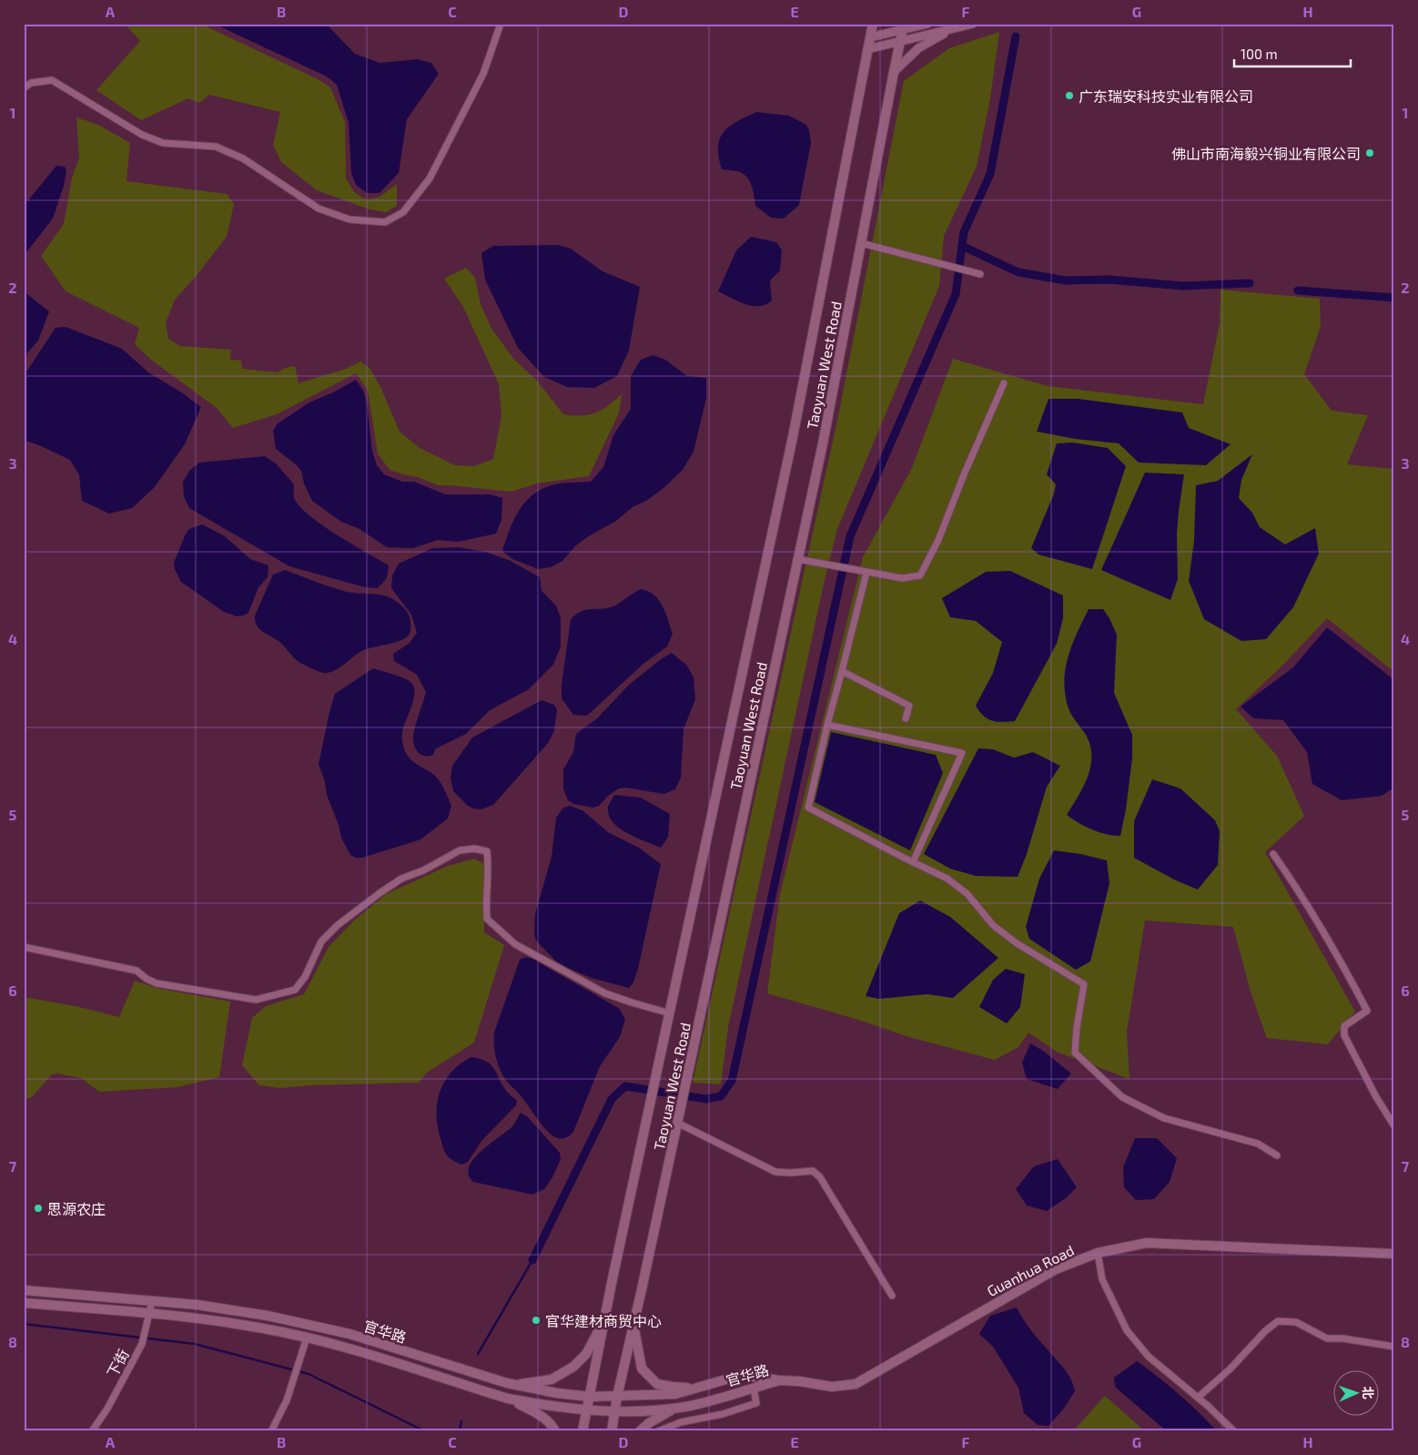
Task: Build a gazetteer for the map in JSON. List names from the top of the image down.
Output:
{
  "streets": {
    "main road": ["Taoyuan West Road", "Guanhua Road", "官华路"],
    "street": ["下街"]
  },
  "crossings": [
    ["Taoyuan West Road", "官华路"],
    ["Guanhua Road", "官华路"],
    ["官华路", "下街"]
  ],
  "places": [
    "广东瑞安科技实业有限公司",
    "佛山市南海毅兴铜业有限公司",
    "思源农庄",
    "官华建材商贸中心"
  ],
  "scale_bar": "100 m",
  "north": "right",
  "grid": {
    "columns": [
      "A",
      "B",
      "C",
      "D",
      "E",
      "F",
      "G",
      "H"
    ],
    "rows": [
      "1",
      "2",
      "3",
      "4",
      "5",
      "6",
      "7",
      "8"
    ]
  }
}
